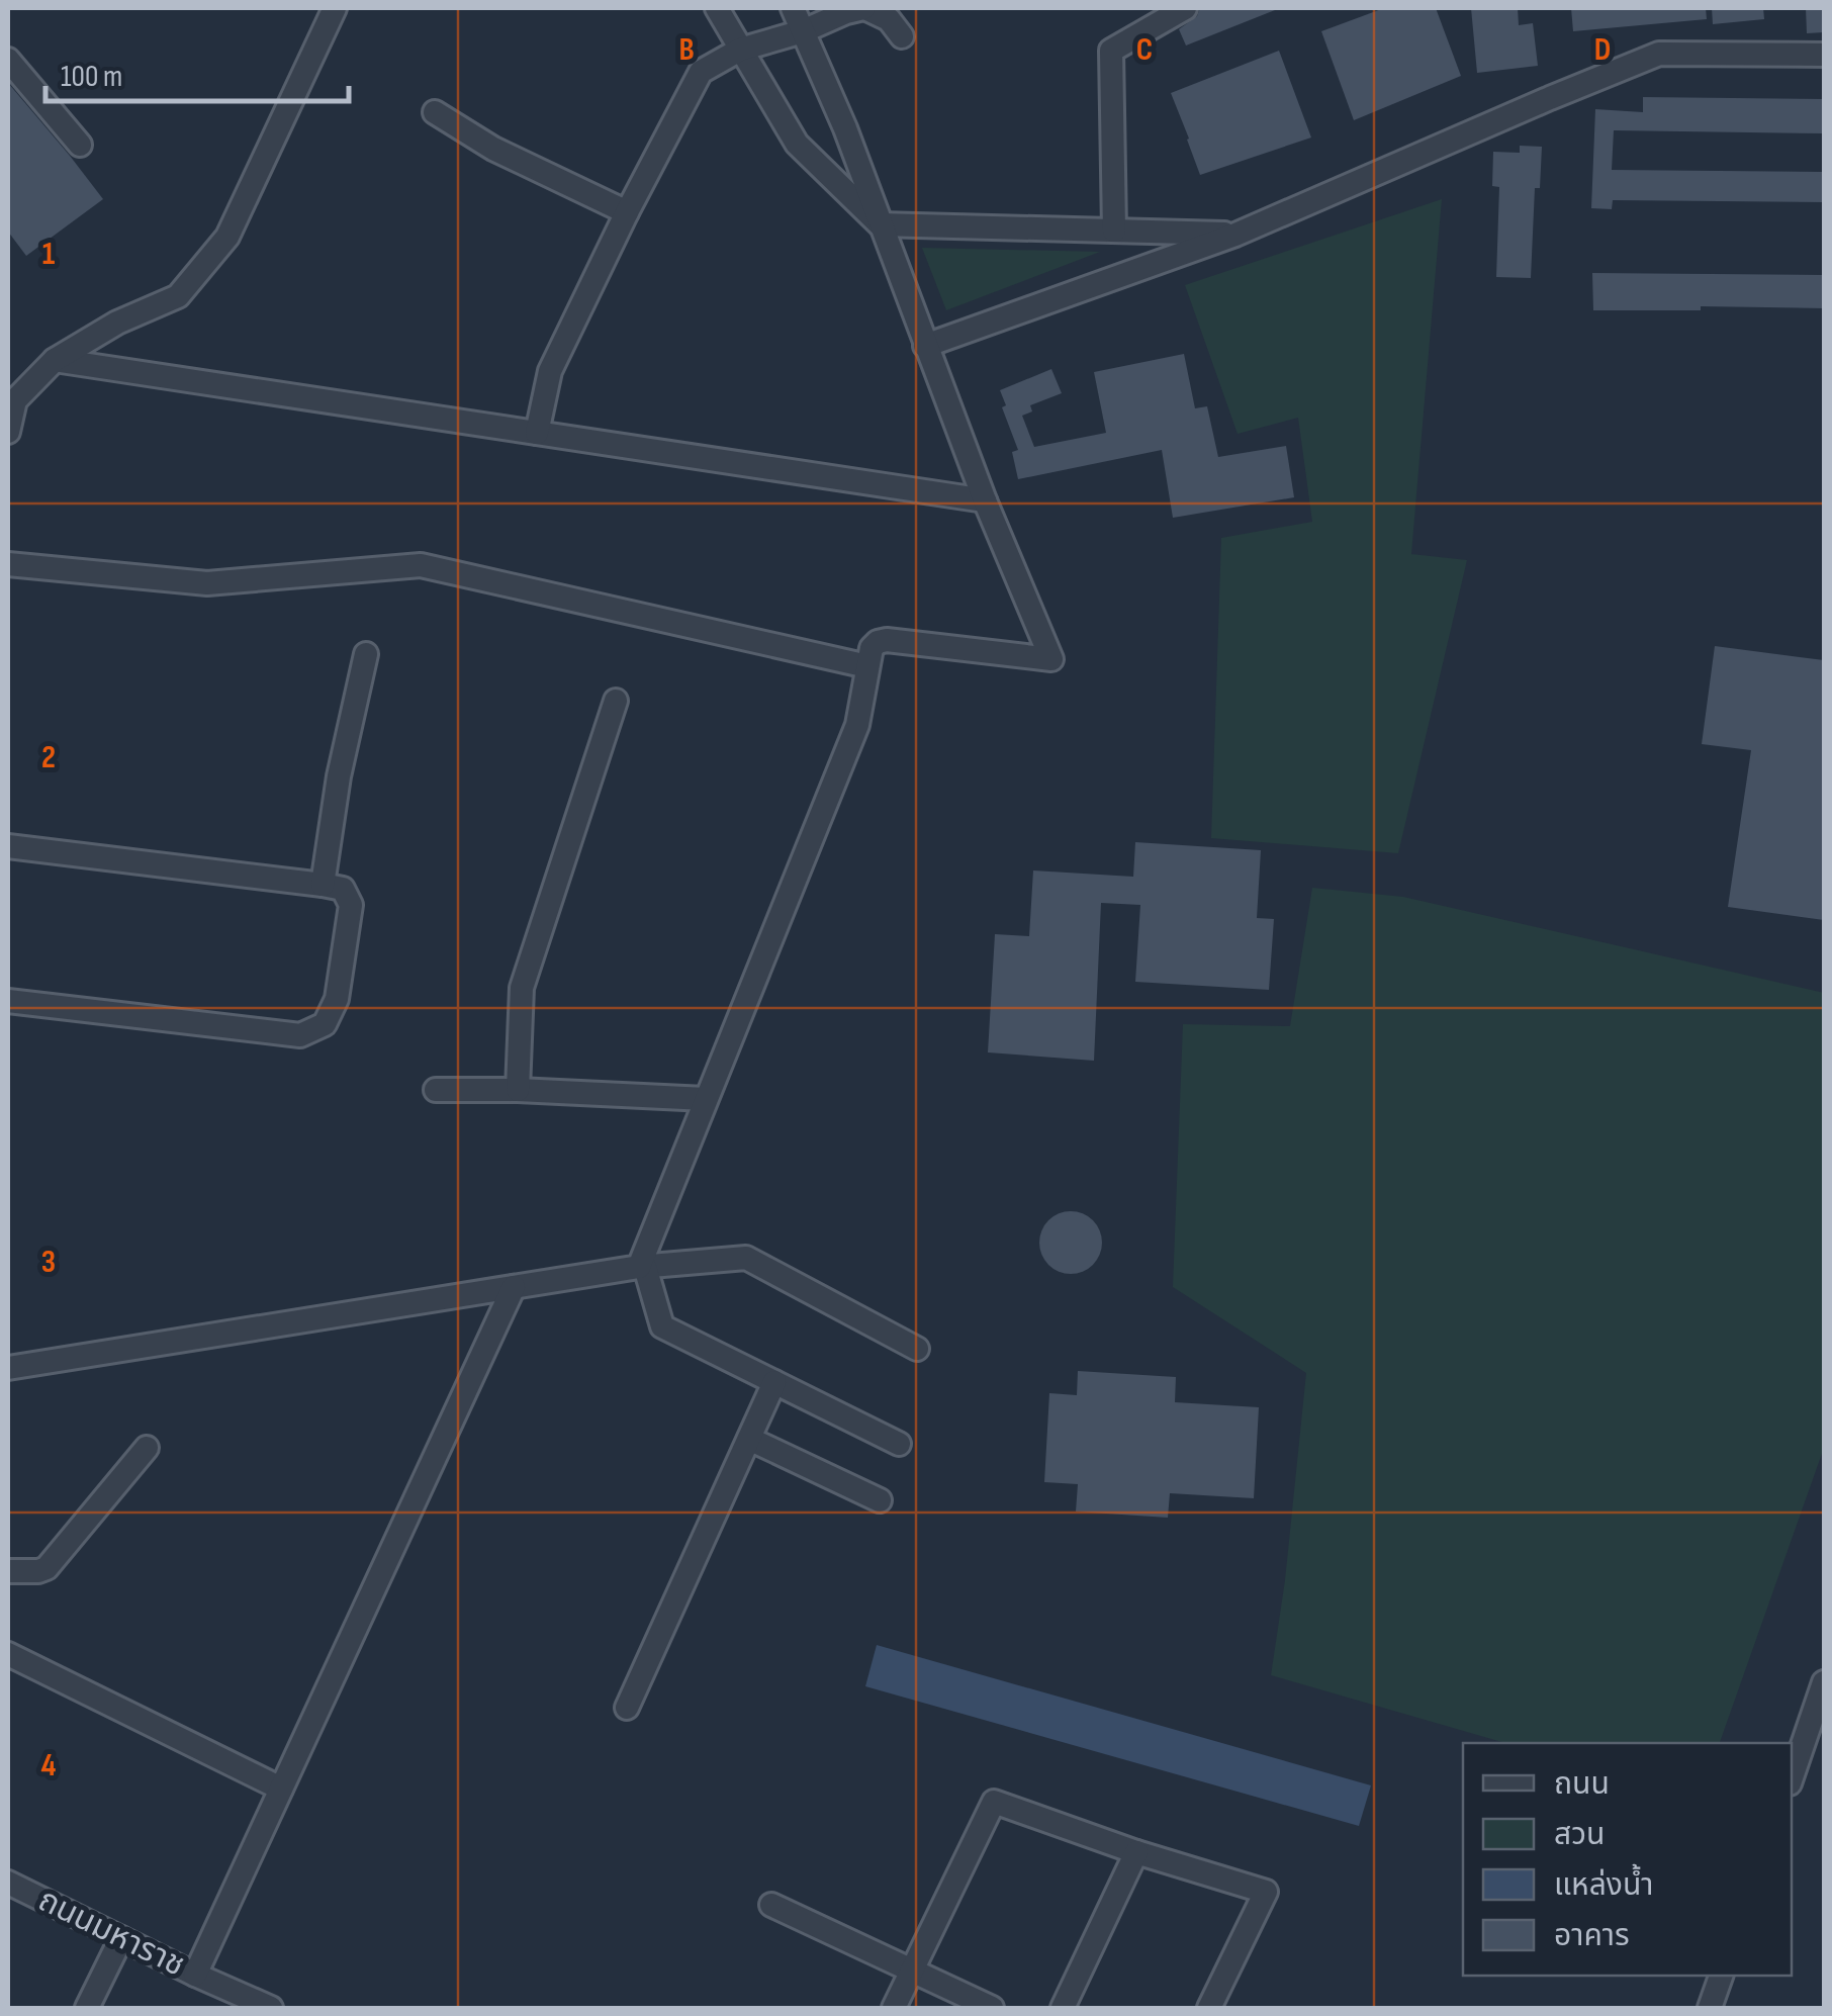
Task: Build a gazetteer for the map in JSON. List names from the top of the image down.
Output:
{
  "streets": {
    "street": ["ถนนมหาราช"]
  },
  "legend": [
    "ถนน",
    "สวน",
    "แหล่งน้ำ",
    "อาคาร"
  ],
  "scale_bar": "100 m",
  "grid": {
    "columns": ["B", "C", "D"],
    "rows": [
      "1",
      "2",
      "3",
      "4"
    ]
  }
}
